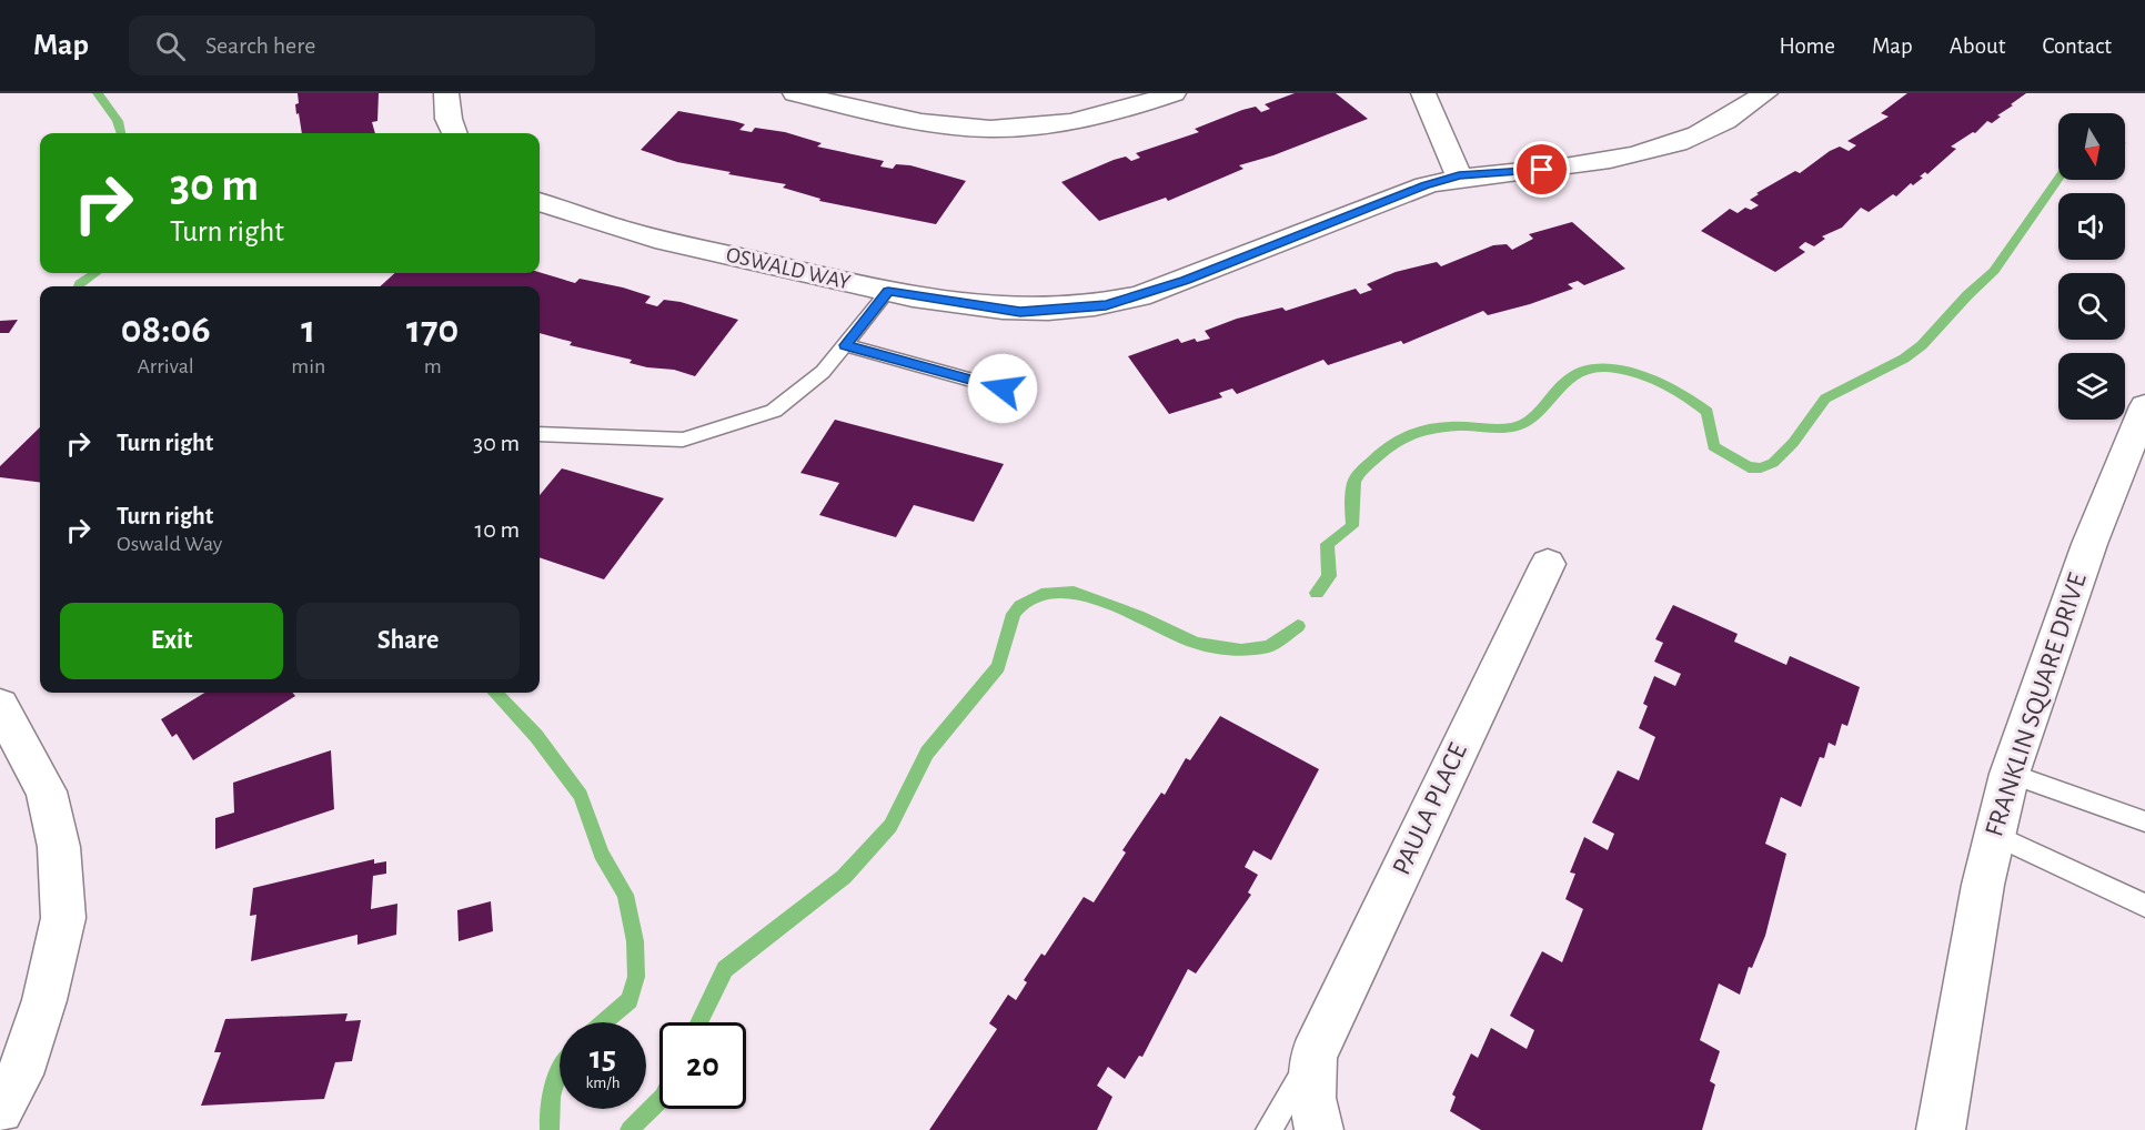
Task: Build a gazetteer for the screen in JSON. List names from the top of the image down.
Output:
{
  "streets": {
    "street": ["OSWALD WAY", "FRANKLIN SQUARE DRIVE", "PAULA PLACE"]
  },
  "north": "bottom",
  "page": {
    "header": "Map",
    "search": "Search here",
    "nav": [
      "Home",
      "Map",
      "About",
      "Contact"
    ],
    "turn": ["30 m", "Turn right"],
    "eta": [
      "08:06",
      "Arrival",
      "1",
      "min",
      "170",
      "m"
    ],
    "list": [
      {
        "name": "Turn right",
        "value": "30 m"
      },
      {
        "name": "Turn right",
        "note": "Oswald Way",
        "value": "10 m"
      }
    ],
    "buttons": ["Exit", "Share"],
    "speed": "15 km/h",
    "limit": "20"
  }
}
